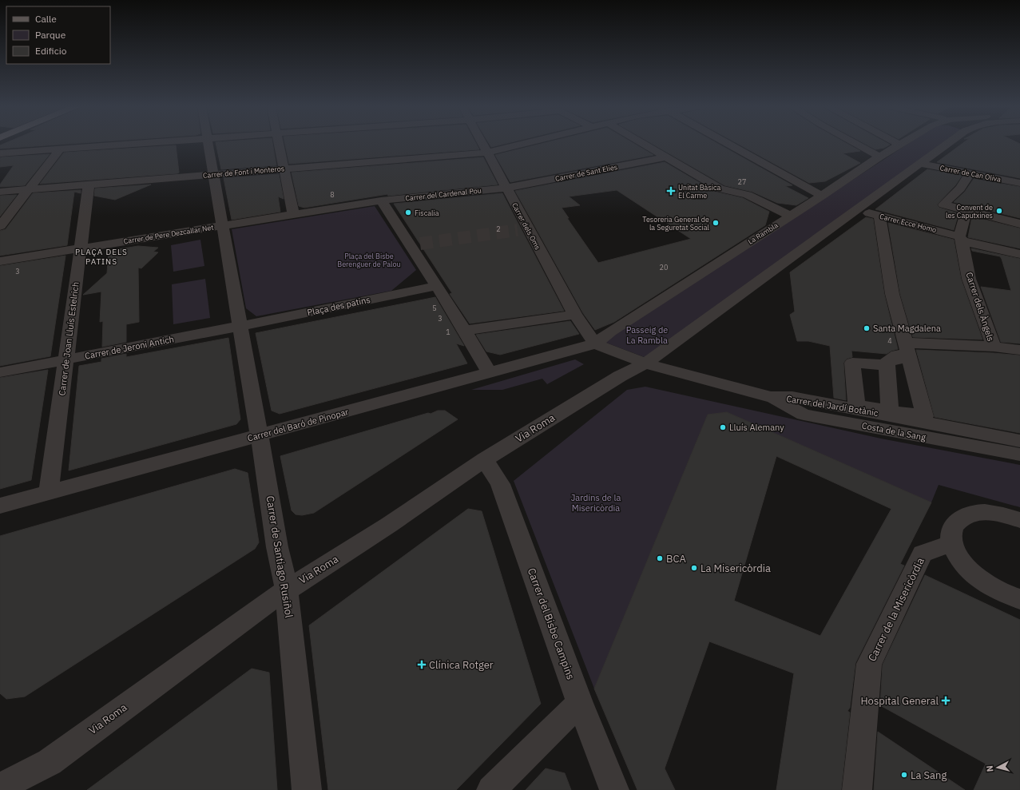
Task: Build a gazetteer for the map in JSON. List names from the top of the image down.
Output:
{
  "streets": {
    "street": [
      "Carrer de Font i Monteros",
      "Carrer de Sant Elies",
      "Carrer de Can Oliva",
      "Carrer del Cardenal Pou",
      "Carrer Ecce Homo",
      "Carrer dels Oms",
      "La Rambla",
      "Carrer de Pere Dezcallar Net",
      "Plaça des patins",
      "Carrer dels Àngels",
      "Carrer de Joan Lluís Estelrich",
      "Carrer de Jeroni Antich",
      "Carrer del Jardí Botànic",
      "Carrer del Baró de Pinopar",
      "Via Roma",
      "Costa de la Sang",
      "Carrer de Santiago Rusiñol",
      "Carrer de la Misericòrdia",
      "Carrer del Bisbe Campins"
    ]
  },
  "crossings": [
    ["Carrer de Font i Monteros", "Carrer dels Oms"],
    ["Carrer de Font i Monteros", "Carrer de Joan Lluís Estelrich"],
    ["Carrer de Sant Elies", "Carrer del Cardenal Pou"],
    ["Carrer de Sant Elies", "Carrer dels Oms"],
    ["Carrer del Cardenal Pou", "Carrer dels Oms"],
    ["Carrer Ecce Homo", "Carrer dels Àngels"],
    ["Carrer dels Oms", "La Rambla"],
    ["Carrer dels Oms", "Carrer del Jardí Botànic"],
    ["Carrer dels Oms", "Carrer del Baró de Pinopar"],
    ["La Rambla", "Carrer del Jardí Botànic"],
    ["La Rambla", "Carrer del Baró de Pinopar"],
    ["Carrer de Pere Dezcallar Net", "Carrer de Joan Lluís Estelrich"],
    ["Plaça des patins", "Carrer de Jeroni Antich"],
    ["Plaça des patins", "Carrer de Santiago Rusiñol"],
    ["Carrer de Joan Lluís Estelrich", "Carrer de Jeroni Antich"],
    ["Carrer de Joan Lluís Estelrich", "Carrer del Baró de Pinopar"],
    ["Carrer de Jeroni Antich", "Carrer de Santiago Rusiñol"],
    ["Carrer del Jardí Botànic", "Carrer del Baró de Pinopar"],
    ["Carrer del Jardí Botànic", "Via Roma"],
    ["Carrer del Jardí Botànic", "Costa de la Sang"],
    ["Carrer del Baró de Pinopar", "Carrer de Santiago Rusiñol"],
    ["Via Roma", "Carrer de Santiago Rusiñol"],
    ["Via Roma", "Carrer del Bisbe Campins"]
  ],
  "districts": ["PLAÇA DELS PATINS"],
  "parks": ["Plaça del Bisbe Berenguer de Palou", "Passeig de La Rambla", "Jardins de la Misericòrdia"],
  "places": {
    "health": ["Unitat Bàsica El Carme", "Clínica Rotger", "Hospital General"],
    "other": [
      "Convent de les Caputxines",
      "Fiscalia",
      "Tesoreria General de la Seguretat Social",
      "Santa Magdalena",
      "Lluís Alemany",
      "BCA",
      "La Misericòrdia",
      "La Sang"
    ]
  },
  "house_numbers": [
    "27",
    "8",
    "2",
    "20",
    "3",
    "5",
    "3",
    "1",
    "4"
  ],
  "legend": ["Calle", "Parque", "Edificio"],
  "north": "left"
}
